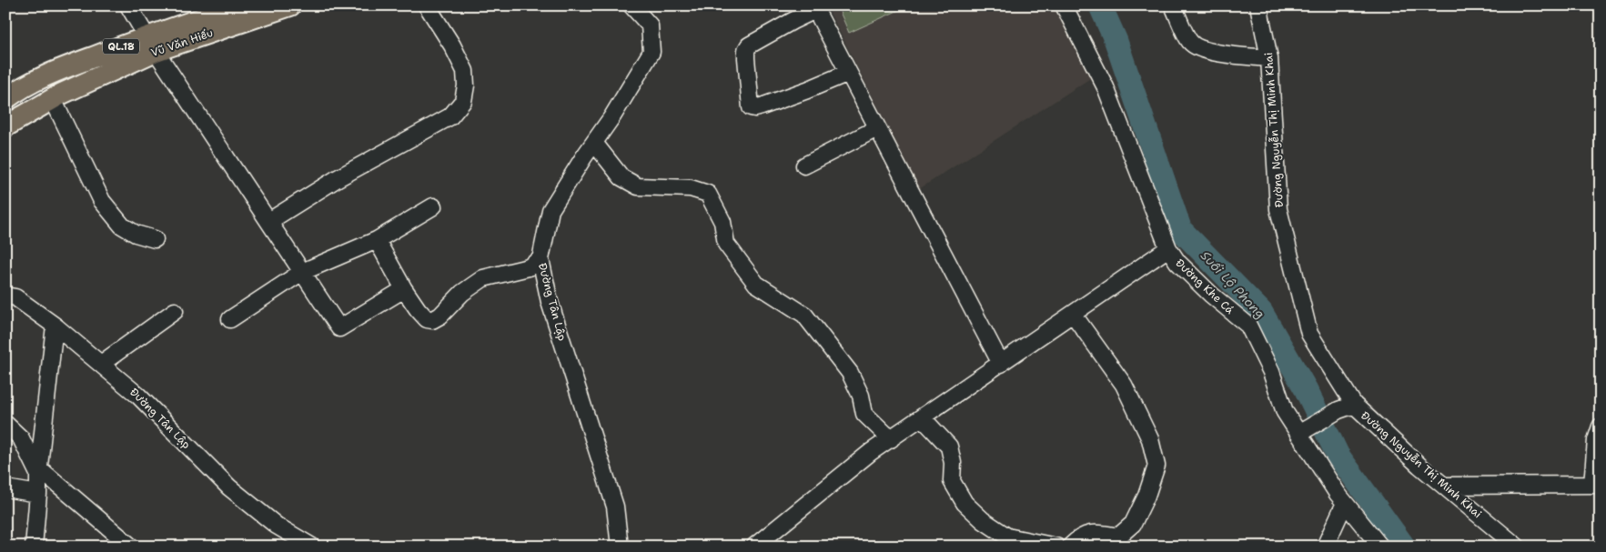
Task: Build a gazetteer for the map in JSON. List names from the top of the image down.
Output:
{
  "streets": {
    "main road": ["Vũ Văn Hiếu", "QL.18"],
    "street": ["Đường Nguyễn Thị Minh Khai", "Đường Khe Cá", "Đường Tân Lập"]
  },
  "water": ["Suối Lộ Phong"]
}
